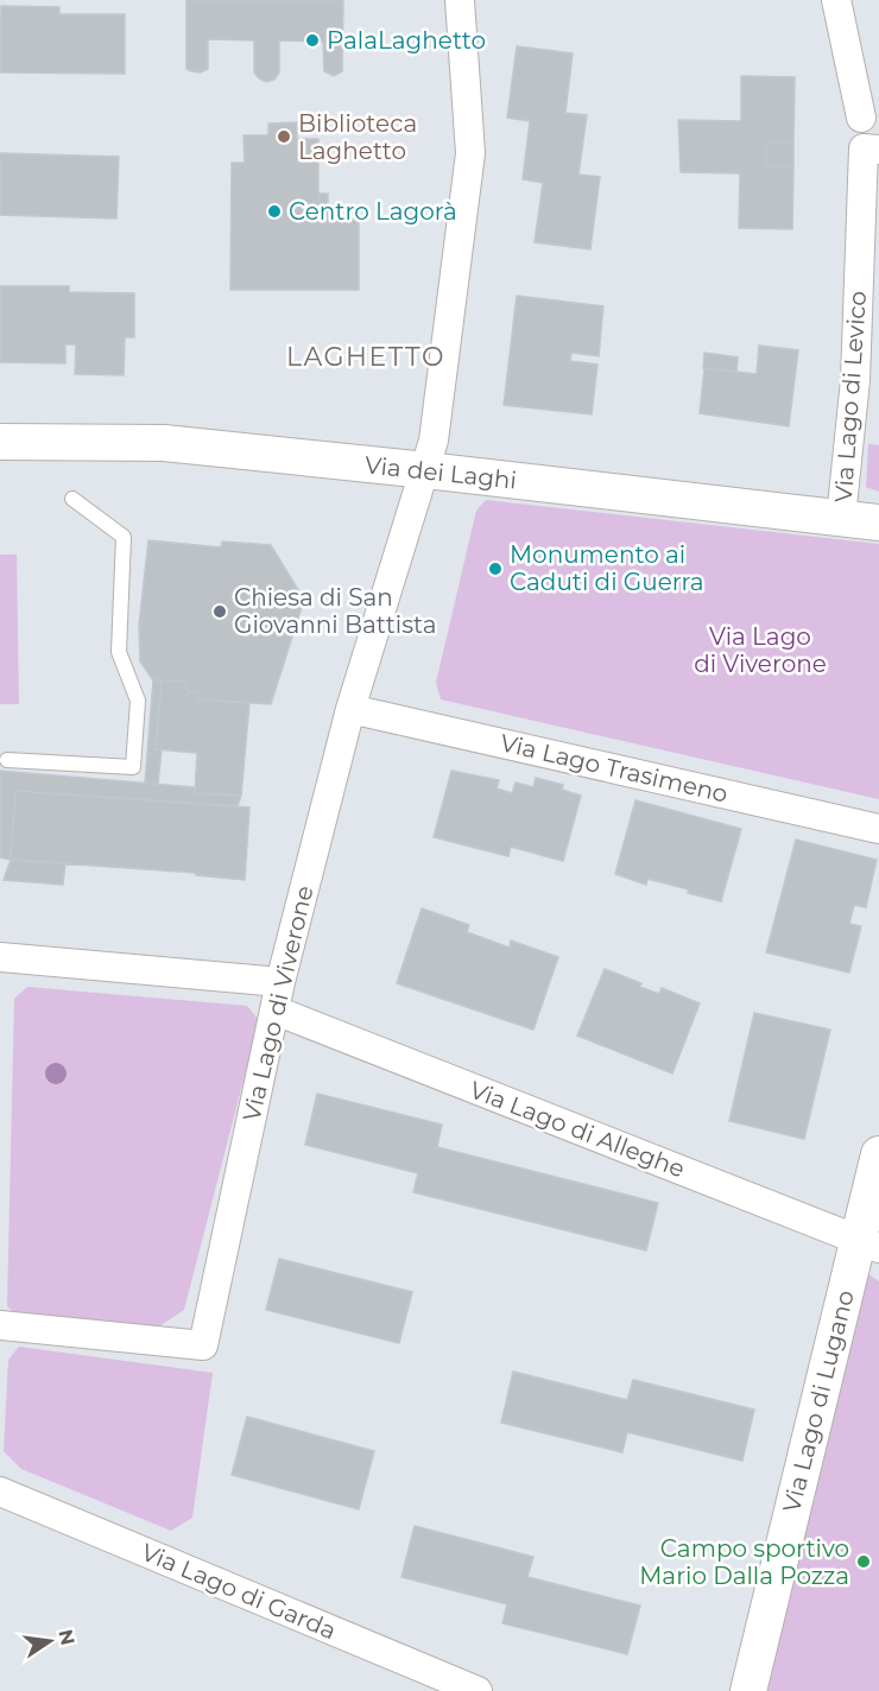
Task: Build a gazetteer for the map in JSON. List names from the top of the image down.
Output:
{
  "streets": {
    "street": [
      "Via Lago di Levico",
      "Via dei Laghi",
      "Via Lago Trasimeno",
      "Via Lago di Viverone",
      "Via Lago di Alleghe",
      "Via Lago di Lugano",
      "Via Lago di Garda"
    ]
  },
  "crossings": [
    ["Via Lago di Levico", "Via dei Laghi"],
    ["Via dei Laghi", "Via Lago di Viverone"],
    ["Via Lago Trasimeno", "Via Lago di Viverone"],
    ["Via Lago di Viverone", "Via Lago di Alleghe"],
    ["Via Lago di Alleghe", "Via Lago di Lugano"]
  ],
  "districts": ["LAGHETTO"],
  "parks": ["Via Lago di Viverone"],
  "places": [
    "PalaLaghetto",
    "Biblioteca Laghetto",
    "Centro Lagorà",
    "Monumento ai Caduti di Guerra",
    "Chiesa di San Giovanni Battista",
    "Campo sportivo Mario Dalla Pozza"
  ],
  "north": "right"
}
